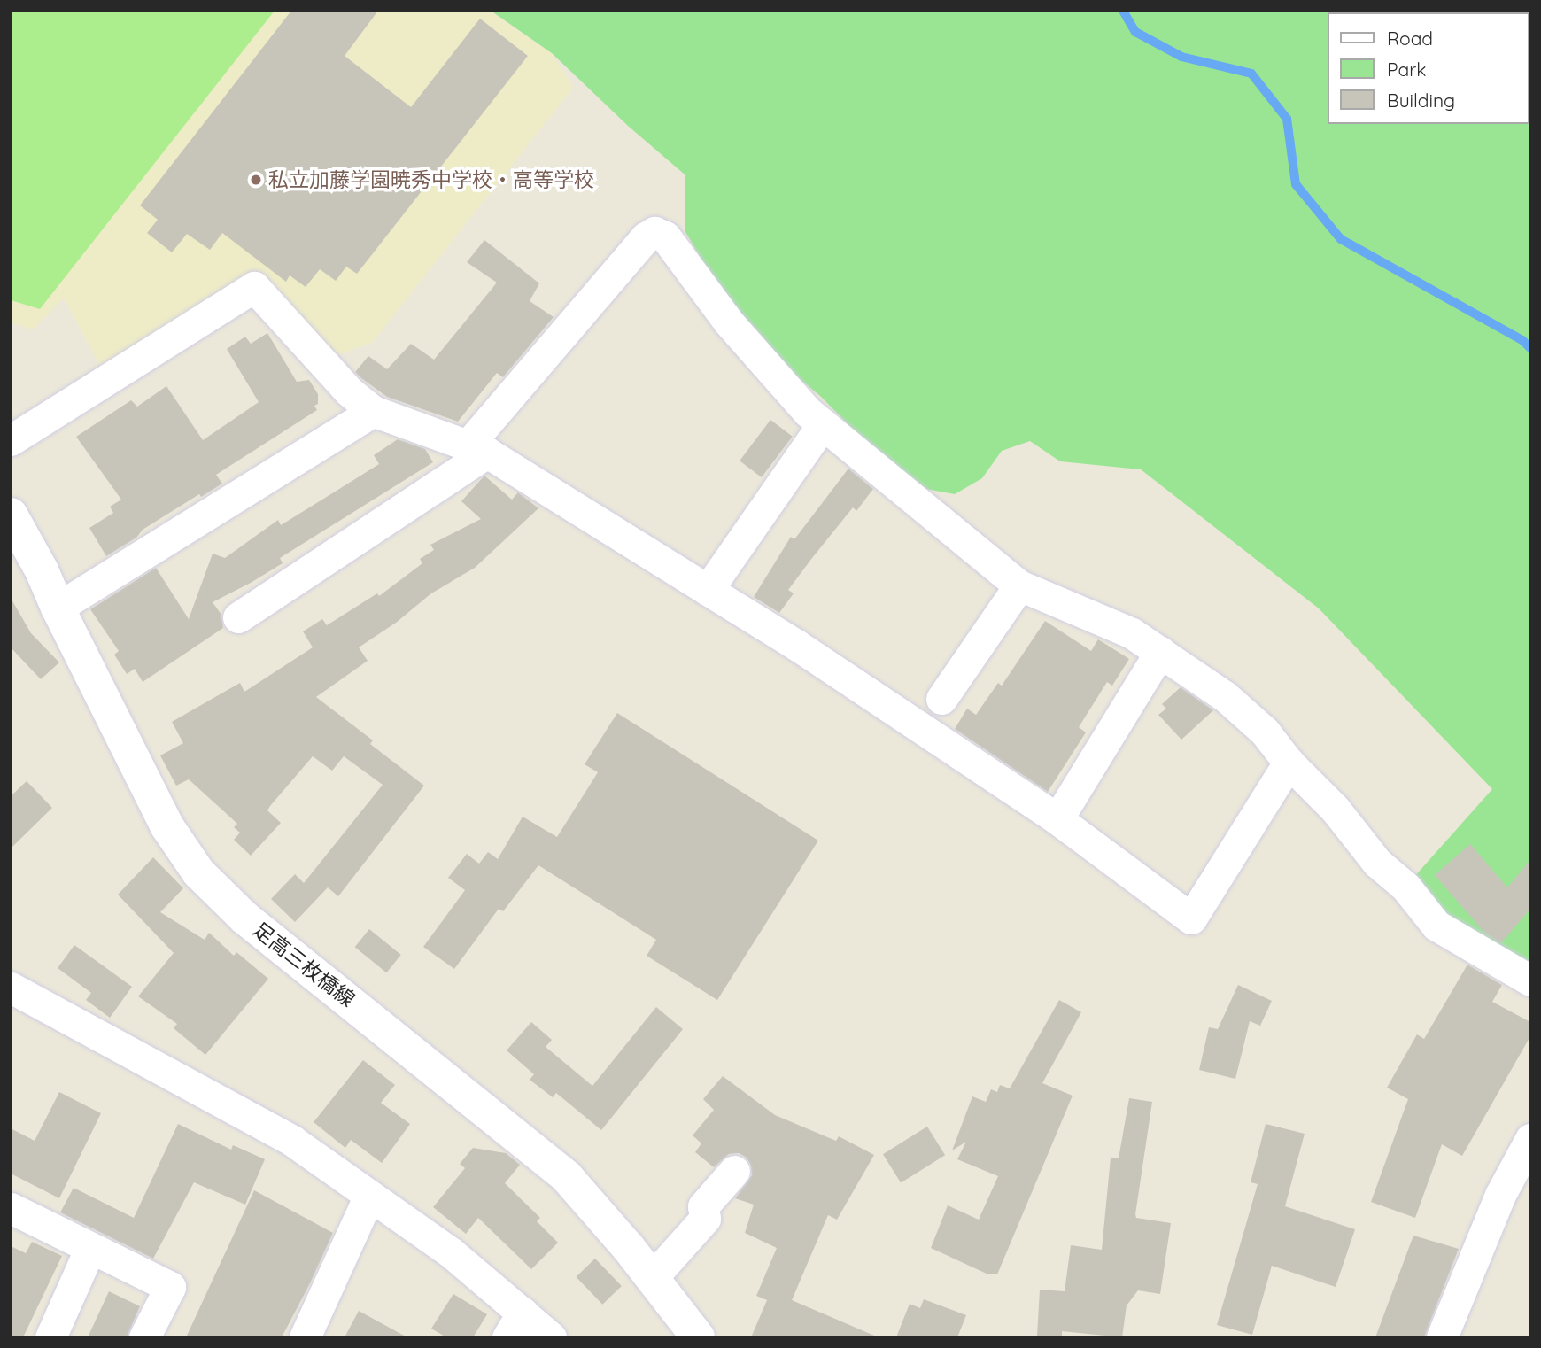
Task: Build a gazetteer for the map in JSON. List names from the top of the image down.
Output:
{
  "streets": {
    "main road": ["足高三枚橋線"]
  },
  "places": ["私立加藤学園暁秀中学校・高等学校"],
  "legend": ["Road", "Park", "Building"]
}
